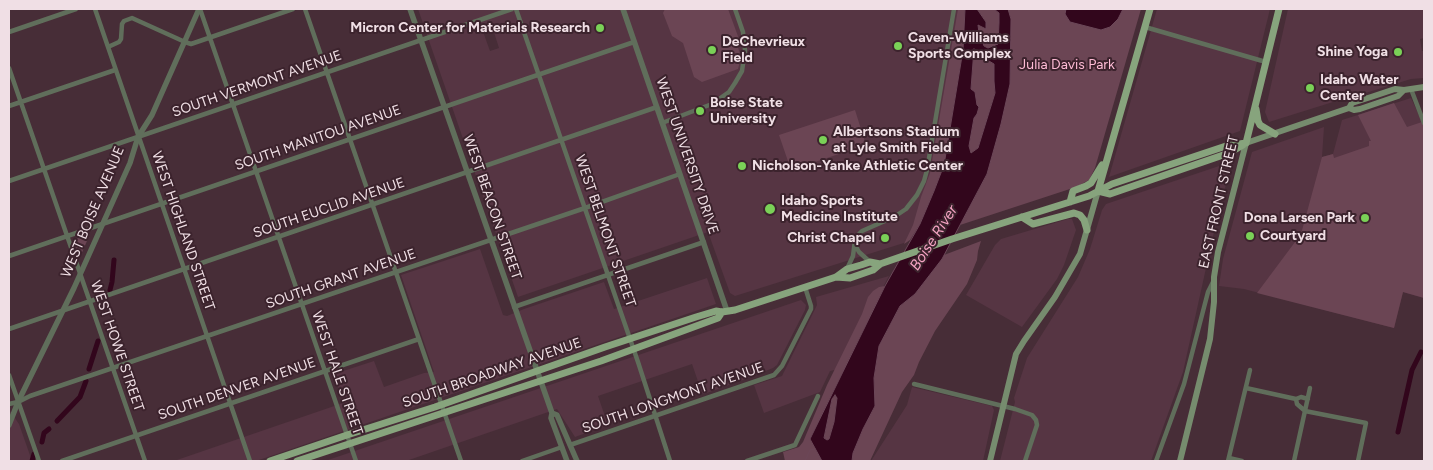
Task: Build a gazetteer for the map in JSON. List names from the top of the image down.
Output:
{
  "streets": {
    "main road": ["EAST FRONT STREET", "SOUTH BROADWAY AVENUE"],
    "street": [
      "SOUTH VERMONT AVENUE",
      "SOUTH MANITOU AVENUE",
      "WEST UNIVERSITY DRIVE",
      "WEST BEACON STREET",
      "SOUTH EUCLID AVENUE",
      "WEST BOISE AVENUE",
      "WEST HIGHLAND STREET",
      "WEST BELMONT STREET",
      "SOUTH GRANT AVENUE",
      "WEST HOWE STREET",
      "WEST HALE STREET",
      "SOUTH DENVER AVENUE",
      "SOUTH LONGMONT AVENUE"
    ]
  },
  "crossings": [
    ["SOUTH VERMONT AVENUE", "WEST BEACON STREET"],
    ["SOUTH VERMONT AVENUE", "WEST BOISE AVENUE"],
    ["SOUTH VERMONT AVENUE", "WEST HIGHLAND STREET"],
    ["SOUTH VERMONT AVENUE", "WEST BELMONT STREET"],
    ["SOUTH VERMONT AVENUE", "WEST HOWE STREET"],
    ["SOUTH VERMONT AVENUE", "WEST HALE STREET"],
    ["SOUTH MANITOU AVENUE", "WEST UNIVERSITY DRIVE"],
    ["SOUTH MANITOU AVENUE", "WEST BEACON STREET"],
    ["SOUTH MANITOU AVENUE", "WEST BOISE AVENUE"],
    ["SOUTH MANITOU AVENUE", "WEST HIGHLAND STREET"],
    ["SOUTH MANITOU AVENUE", "WEST BELMONT STREET"],
    ["SOUTH MANITOU AVENUE", "WEST HOWE STREET"],
    ["SOUTH MANITOU AVENUE", "WEST HALE STREET"],
    ["WEST UNIVERSITY DRIVE", "SOUTH EUCLID AVENUE"],
    ["WEST UNIVERSITY DRIVE", "SOUTH GRANT AVENUE"],
    ["WEST UNIVERSITY DRIVE", "SOUTH BROADWAY AVENUE"],
    ["EAST FRONT STREET", "SOUTH BROADWAY AVENUE"],
    ["WEST BEACON STREET", "SOUTH EUCLID AVENUE"],
    ["WEST BEACON STREET", "SOUTH GRANT AVENUE"],
    ["WEST BEACON STREET", "SOUTH BROADWAY AVENUE"],
    ["WEST BEACON STREET", "SOUTH LONGMONT AVENUE"],
    ["SOUTH EUCLID AVENUE", "WEST BOISE AVENUE"],
    ["SOUTH EUCLID AVENUE", "WEST HIGHLAND STREET"],
    ["SOUTH EUCLID AVENUE", "WEST BELMONT STREET"],
    ["SOUTH EUCLID AVENUE", "WEST HOWE STREET"],
    ["SOUTH EUCLID AVENUE", "WEST HALE STREET"],
    ["WEST BOISE AVENUE", "WEST HIGHLAND STREET"],
    ["WEST BOISE AVENUE", "SOUTH GRANT AVENUE"],
    ["WEST BOISE AVENUE", "WEST HOWE STREET"],
    ["WEST BOISE AVENUE", "WEST HALE STREET"],
    ["WEST HIGHLAND STREET", "SOUTH GRANT AVENUE"],
    ["WEST HIGHLAND STREET", "SOUTH DENVER AVENUE"],
    ["WEST BELMONT STREET", "SOUTH GRANT AVENUE"],
    ["WEST BELMONT STREET", "SOUTH BROADWAY AVENUE"],
    ["WEST BELMONT STREET", "SOUTH LONGMONT AVENUE"],
    ["SOUTH GRANT AVENUE", "WEST HOWE STREET"],
    ["SOUTH GRANT AVENUE", "WEST HALE STREET"],
    ["WEST HOWE STREET", "SOUTH DENVER AVENUE"],
    ["WEST HALE STREET", "SOUTH BROADWAY AVENUE"],
    ["WEST HALE STREET", "SOUTH DENVER AVENUE"],
    ["SOUTH BROADWAY AVENUE", "SOUTH LONGMONT AVENUE"]
  ],
  "water": ["Boise River"],
  "parks": ["Julia Davis Park"],
  "places": [
    "Micron Center for Materials Research",
    "Caven-Williams Sports Complex",
    "DeChevrieux Field",
    "Shine Yoga",
    "Idaho Water Center",
    "Boise State University",
    "Albertsons Stadium at Lyle Smith Field",
    "Nicholson-Yanke Athletic Center",
    "Idaho Sports Medicine Institute",
    "Dona Larsen Park",
    "Courtyard",
    "Christ Chapel"
  ]
}
